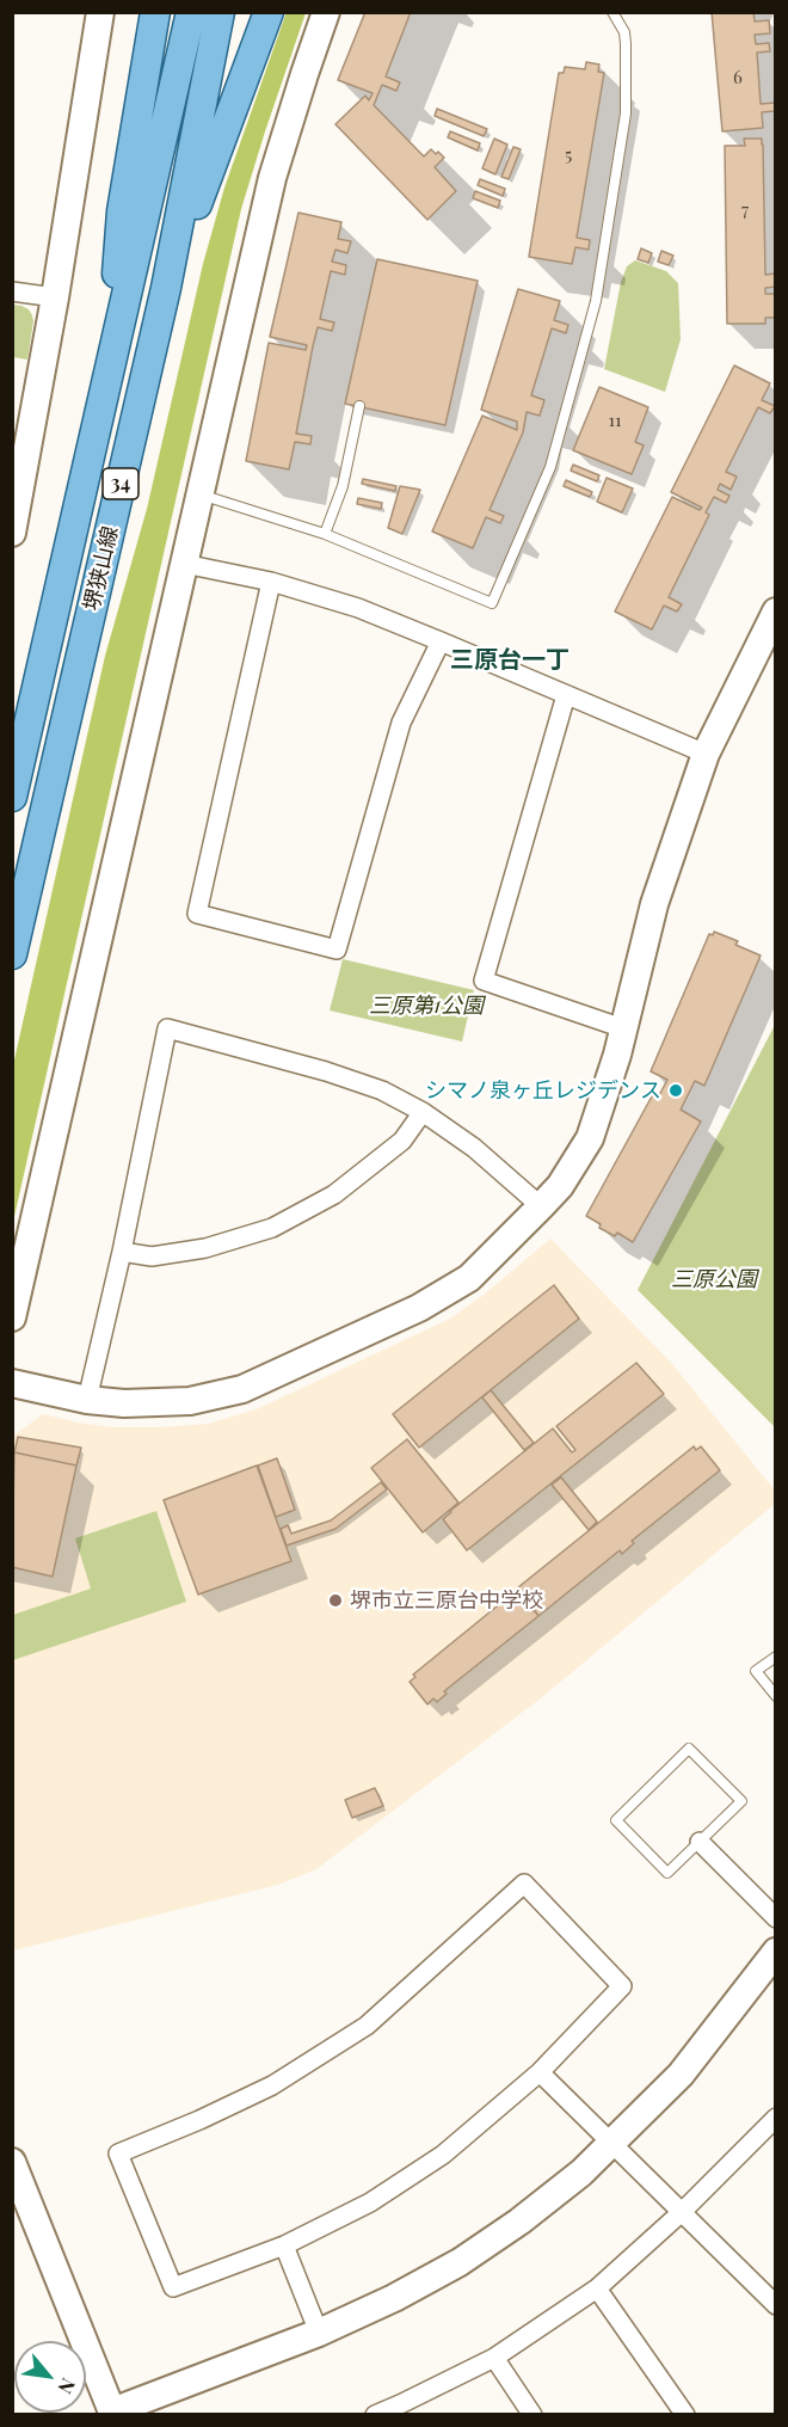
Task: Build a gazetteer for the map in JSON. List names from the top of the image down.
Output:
{
  "streets": {
    "main road": ["34", "堺狭山線"]
  },
  "districts": ["三原台一丁"],
  "parks": ["三原第1公園", "三原公園"],
  "places": ["シマノ泉ヶ丘レジデンス", "堺市立三原台中学校"],
  "house_numbers": [
    "6",
    "5",
    "7",
    "11"
  ],
  "north": "bottom right"
}
